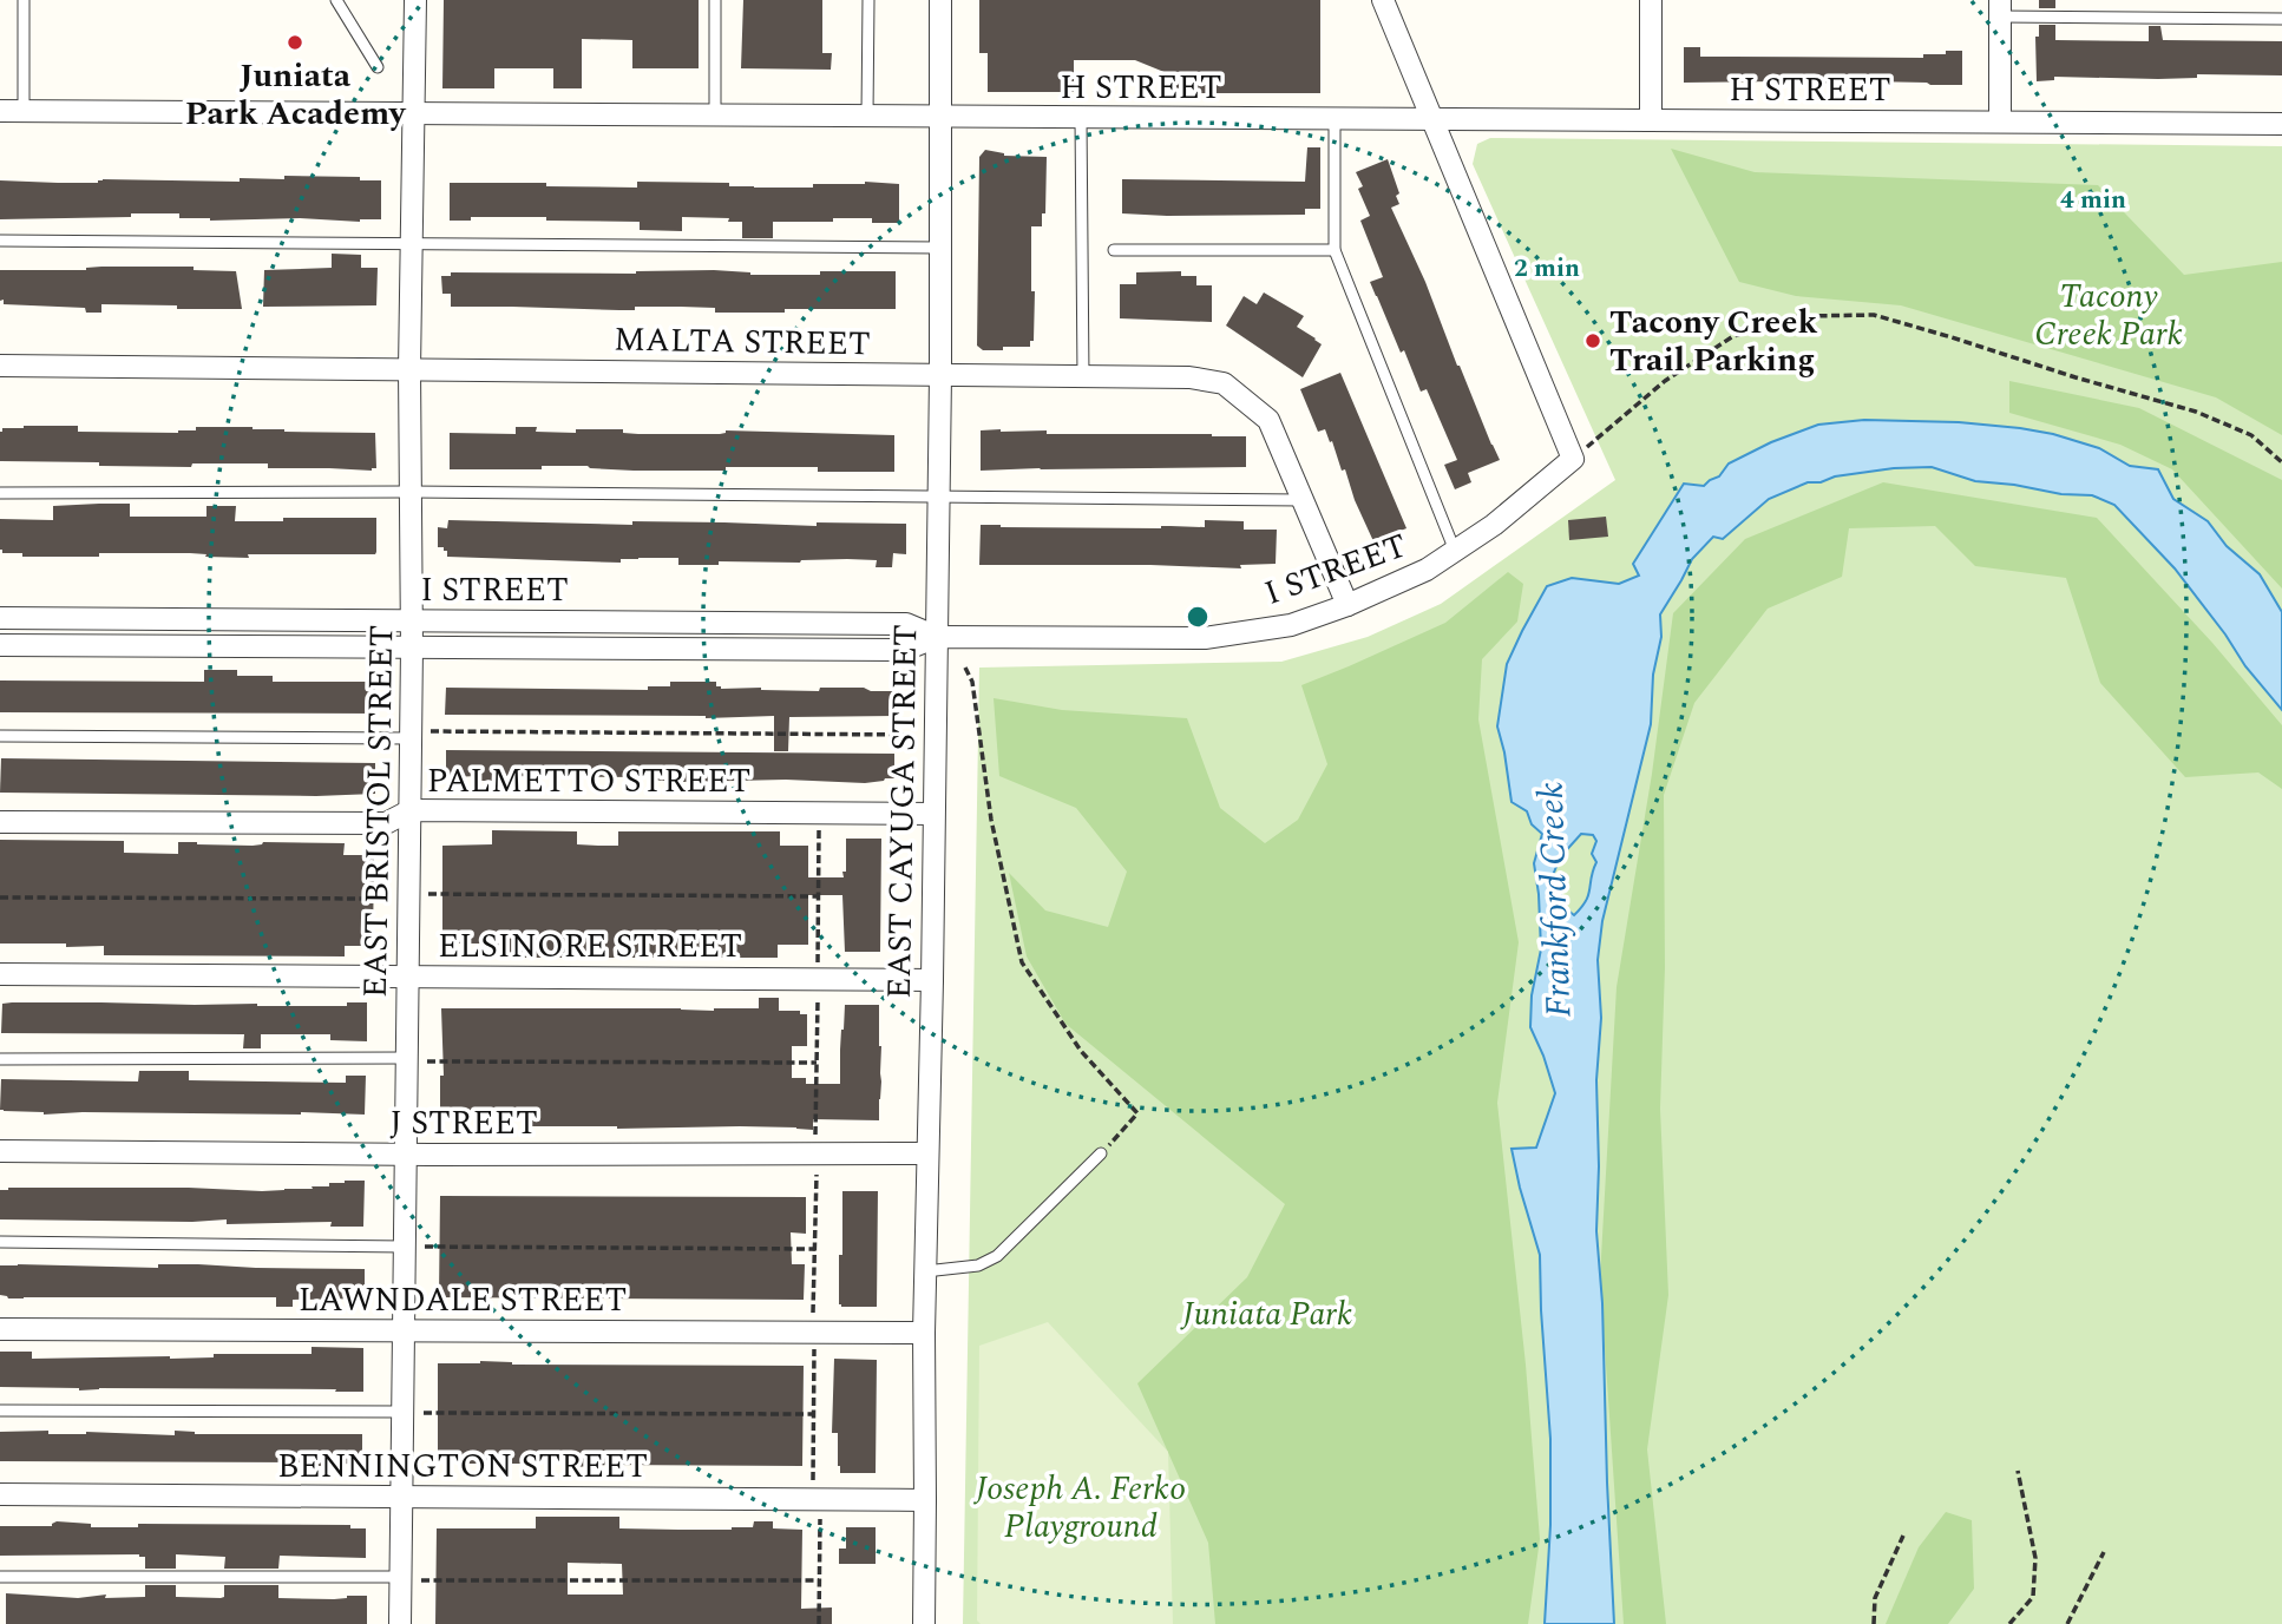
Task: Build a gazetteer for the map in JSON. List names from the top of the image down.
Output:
{
  "streets": {
    "street": [
      "H STREET",
      "MALTA STREET",
      "I STREET",
      "PALMETTO STREET",
      "EAST BRISTOL STREET",
      "EAST CAYUGA STREET",
      "ELSINORE STREET",
      "J STREET",
      "LAWNDALE STREET",
      "BENNINGTON STREET"
    ]
  },
  "crossings": [
    ["H STREET", "EAST BRISTOL STREET"],
    ["H STREET", "EAST CAYUGA STREET"],
    ["MALTA STREET", "I STREET"],
    ["MALTA STREET", "EAST BRISTOL STREET"],
    ["MALTA STREET", "EAST CAYUGA STREET"],
    ["I STREET", "EAST BRISTOL STREET"],
    ["I STREET", "EAST CAYUGA STREET"],
    ["PALMETTO STREET", "EAST BRISTOL STREET"],
    ["PALMETTO STREET", "EAST CAYUGA STREET"],
    ["EAST BRISTOL STREET", "ELSINORE STREET"],
    ["EAST BRISTOL STREET", "J STREET"],
    ["EAST BRISTOL STREET", "LAWNDALE STREET"],
    ["EAST BRISTOL STREET", "BENNINGTON STREET"],
    ["EAST CAYUGA STREET", "ELSINORE STREET"],
    ["EAST CAYUGA STREET", "J STREET"],
    ["EAST CAYUGA STREET", "LAWNDALE STREET"],
    ["EAST CAYUGA STREET", "BENNINGTON STREET"]
  ],
  "water": ["Frankford Creek"],
  "parks": ["Tacony Creek Park", "Juniata Park", "Joseph A. Ferko Playground"],
  "places": ["Juniata Park Academy", "Tacony Creek Trail Parking"],
  "rings": ["4 min", "2 min"]
}
